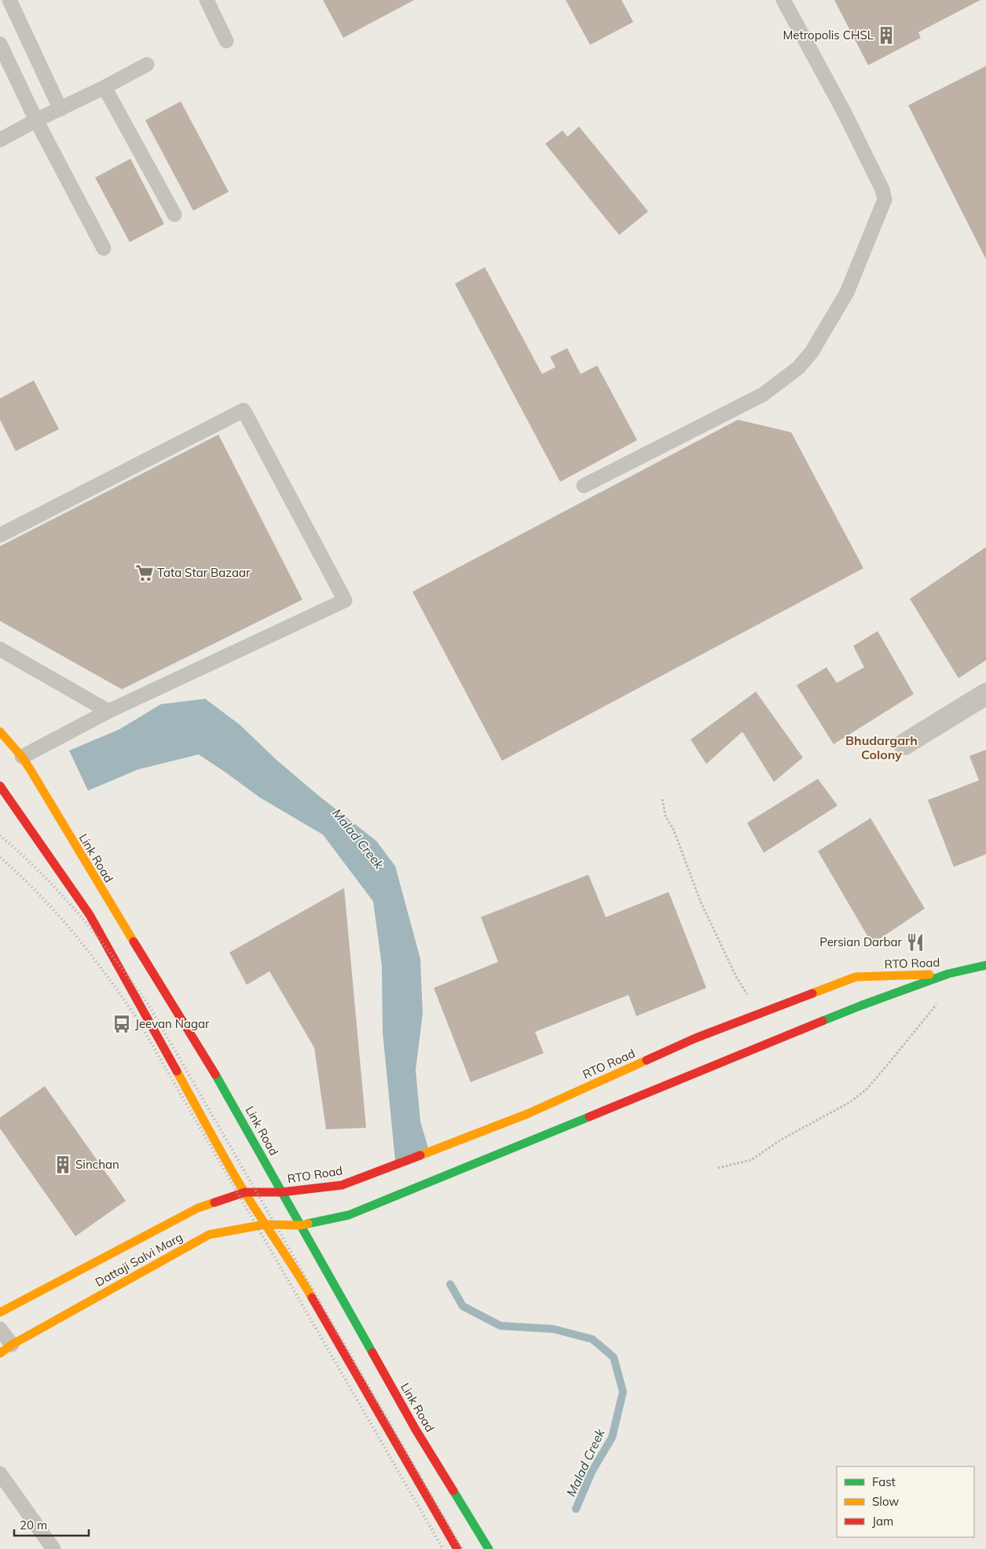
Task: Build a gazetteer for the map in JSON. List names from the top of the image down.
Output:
{
  "streets": {
    "street": ["Link Road", "RTO Road", "Dattaji Salvi Marg"]
  },
  "crossings": [
    ["Link Road", "RTO Road"],
    ["Link Road", "Dattaji Salvi Marg"],
    ["RTO Road", "Dattaji Salvi Marg"]
  ],
  "districts": ["Bhudargarh Colony"],
  "water": ["Malad Creek"],
  "places": {
    "building": ["Metropolis CHSL", "Sinchan"],
    "supermarket": ["Tata Star Bazaar"],
    "restaurant": ["Persian Darbar"],
    "bus stop": ["Jeevan Nagar"]
  },
  "legend": ["Fast", "Slow", "Jam"],
  "scale_bar": "20 m"
}
